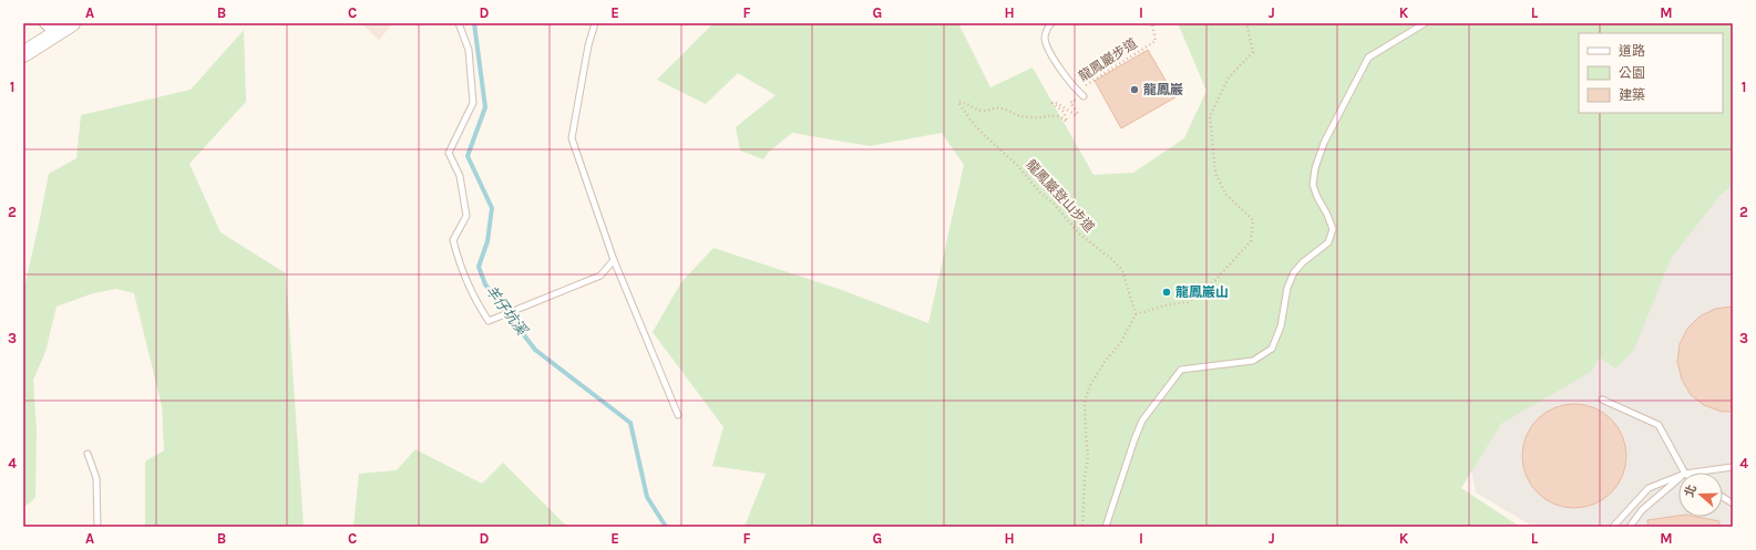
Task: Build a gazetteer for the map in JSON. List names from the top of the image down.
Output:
{
  "streets": {
    "path": ["龍鳳巖步道", "龍鳳巖登山步道"]
  },
  "water": ["羊仔坑溪"],
  "places": ["龍鳳巖", "龍鳳巖山"],
  "legend": ["道路", "公園", "建築"],
  "north": "left",
  "grid": {
    "columns": [
      "A",
      "B",
      "C",
      "D",
      "E",
      "F",
      "G",
      "H",
      "I",
      "J",
      "K",
      "L",
      "M"
    ],
    "rows": [
      "1",
      "2",
      "3",
      "4"
    ]
  }
}
